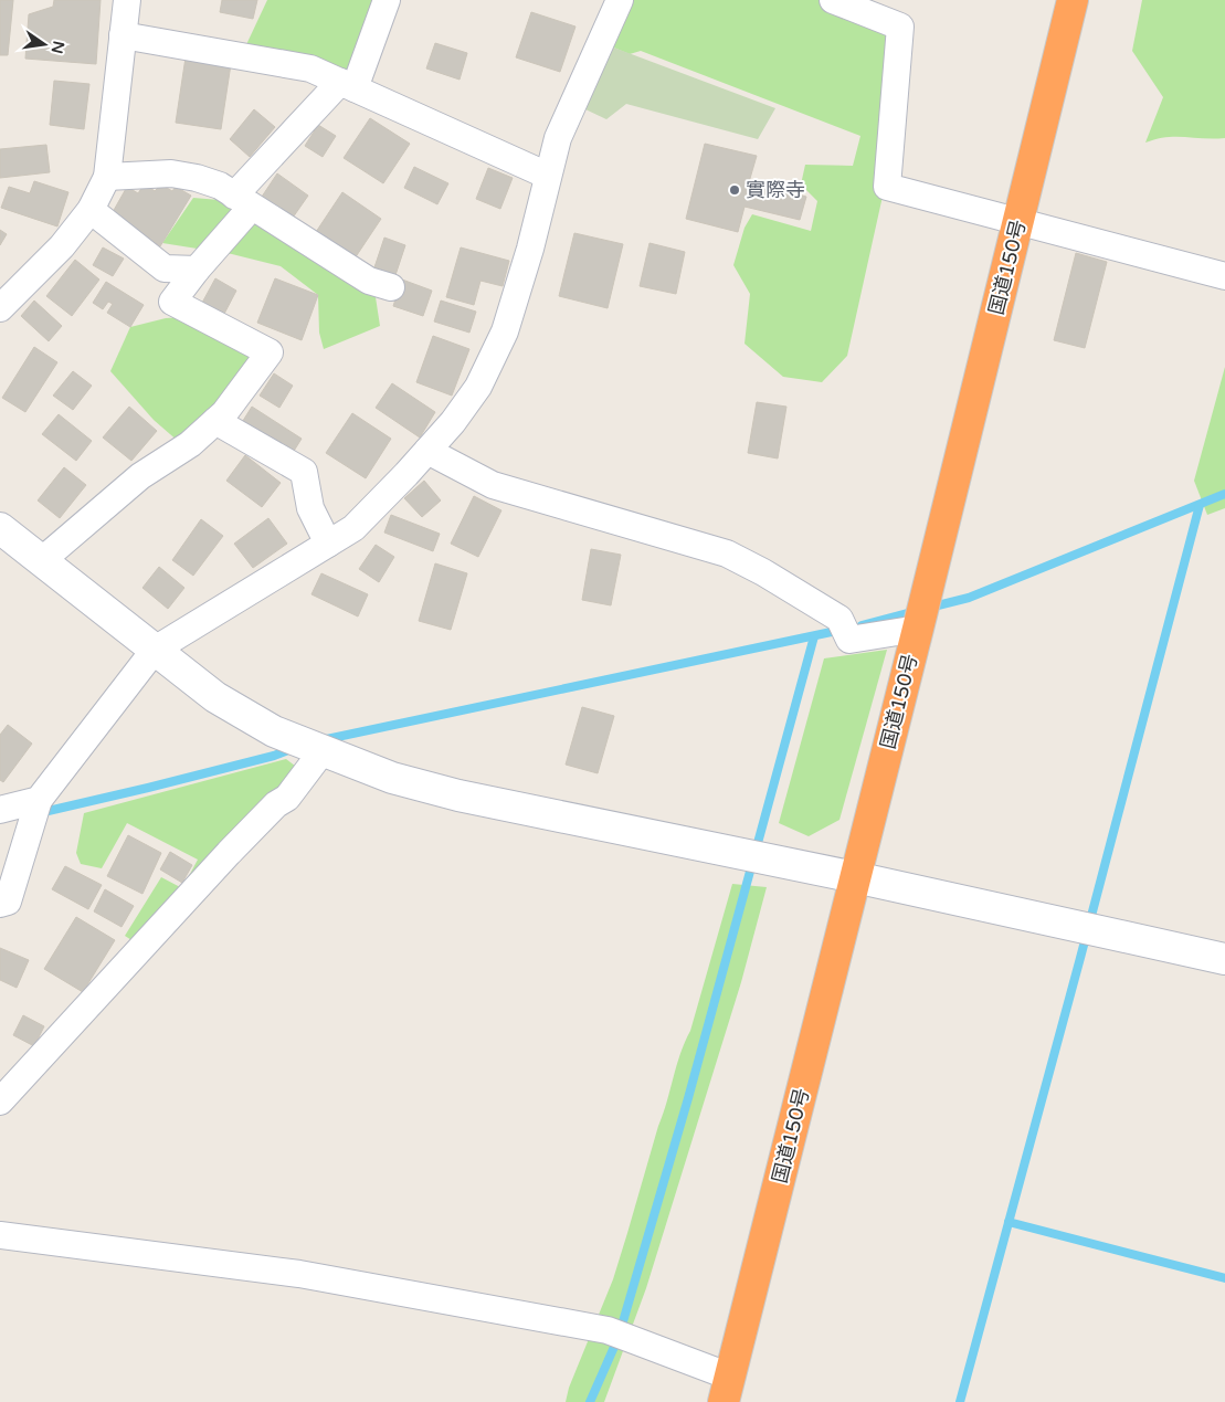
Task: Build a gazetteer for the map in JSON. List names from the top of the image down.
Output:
{
  "streets": {
    "highway": ["国道150号"]
  },
  "places": ["實際寺"],
  "north": "right"
}
